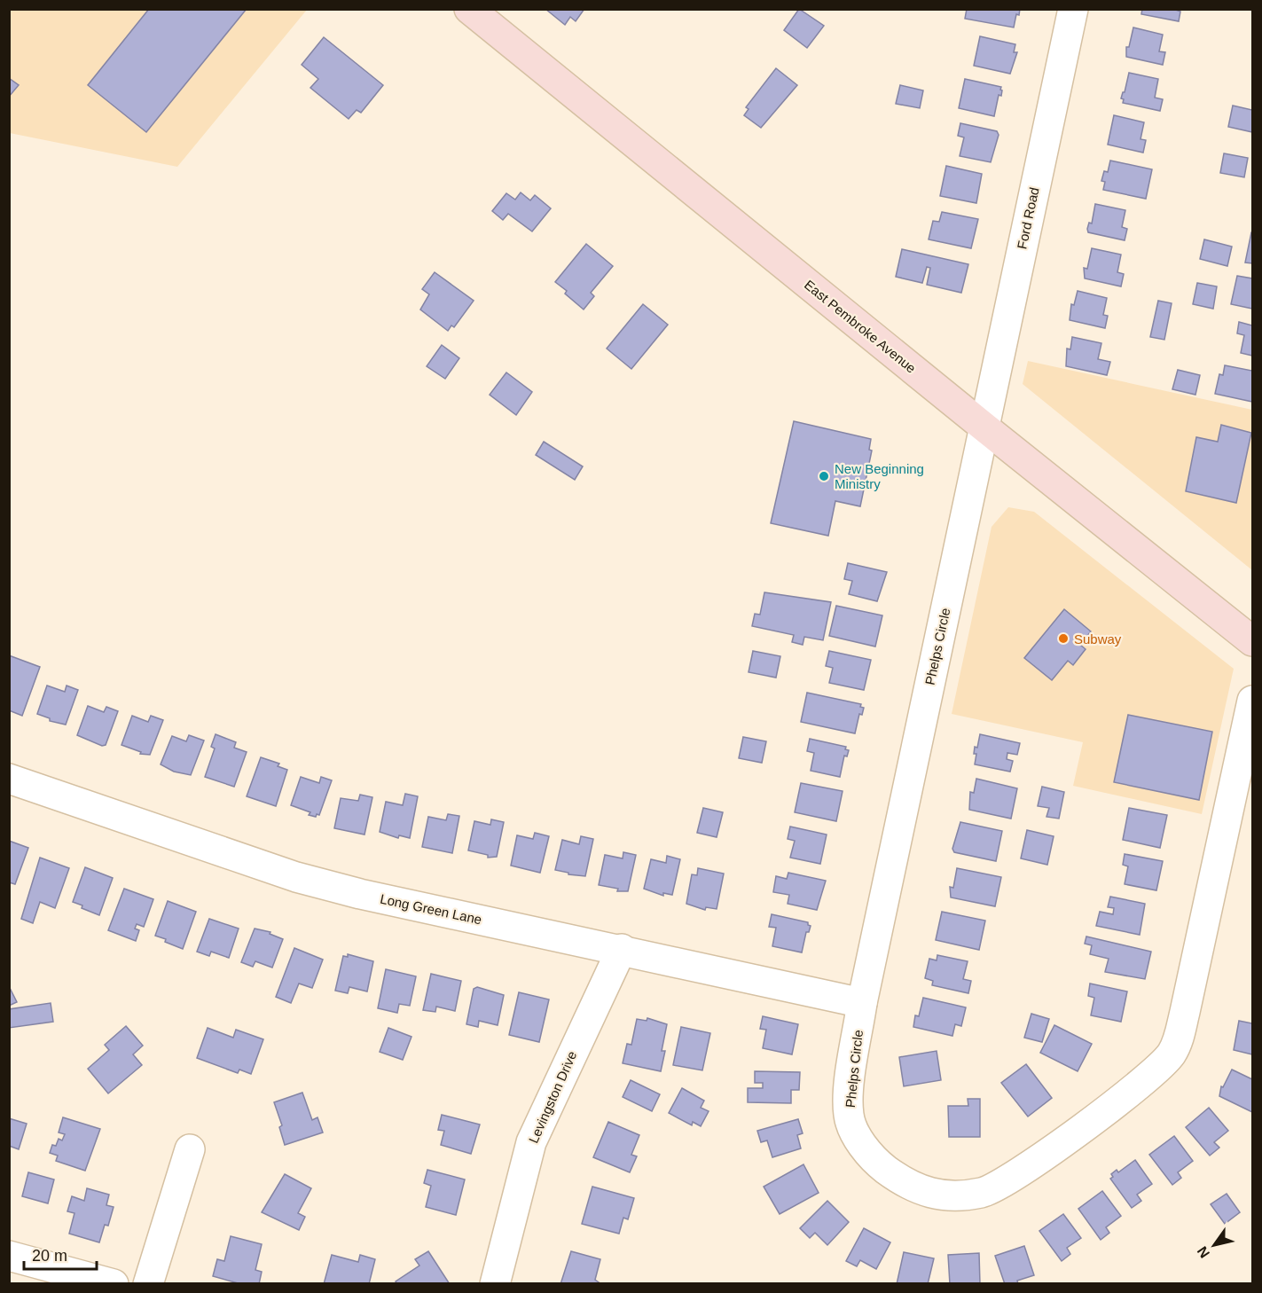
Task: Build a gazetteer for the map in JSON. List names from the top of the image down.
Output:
{
  "streets": {
    "main road": ["East Pembroke Avenue"],
    "street": [
      "Ford Road",
      "Phelps Circle",
      "Long Green Lane",
      "Levingston Drive"
    ]
  },
  "crossings": [
    ["Ford Road", "East Pembroke Avenue"],
    ["Ford Road", "Phelps Circle"],
    ["East Pembroke Avenue", "Phelps Circle"],
    ["Phelps Circle", "Long Green Lane"],
    ["Long Green Lane", "Levingston Drive"]
  ],
  "places": ["New Beginning Ministry", "Subway"],
  "scale_bar": "20 m",
  "north": "bottom left"
}
